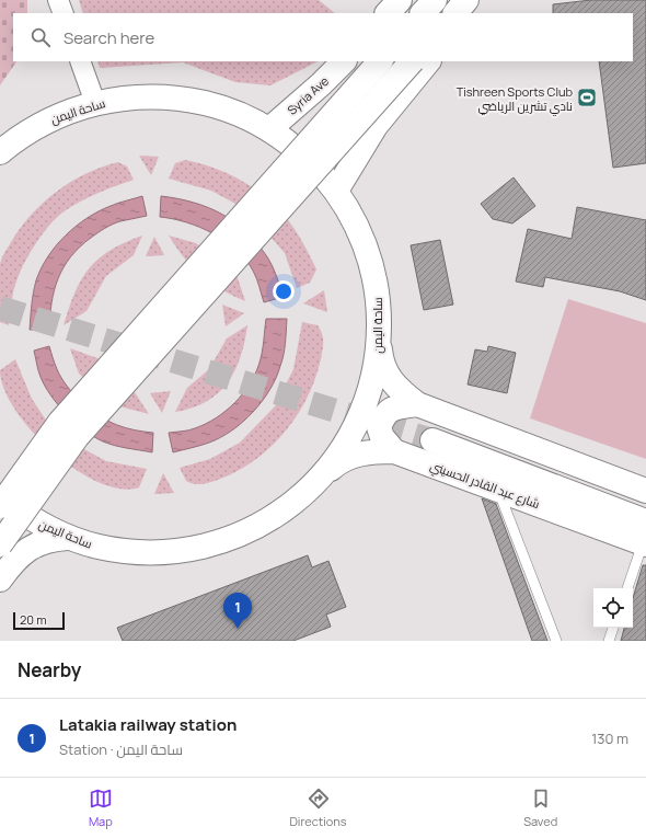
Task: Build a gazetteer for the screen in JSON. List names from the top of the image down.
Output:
{
  "streets": {
    "main road": ["Syria Ave", "ساحة اليمن", "شارع عبد القادر الحسيني"]
  },
  "crossings": [
    ["Syria Ave", "ساحة اليمن"],
    ["ساحة اليمن", "شارع عبد القادر الحسيني"]
  ],
  "places": {
    "sports": ["Tishreen Sports Club نادي تشرين الرياضي"]
  },
  "scale_bar": "20 m",
  "page": {
    "search": "Search here",
    "pins": "1",
    "scale": "20 m",
    "heading": "Nearby",
    "list": [
      {
        "mark": "1",
        "name": "Latakia railway station",
        "note": "Station · ساحة اليمن",
        "value": "130 m"
      }
    ],
    "nav": ["Map", "Directions", "Saved"]
  }
}
